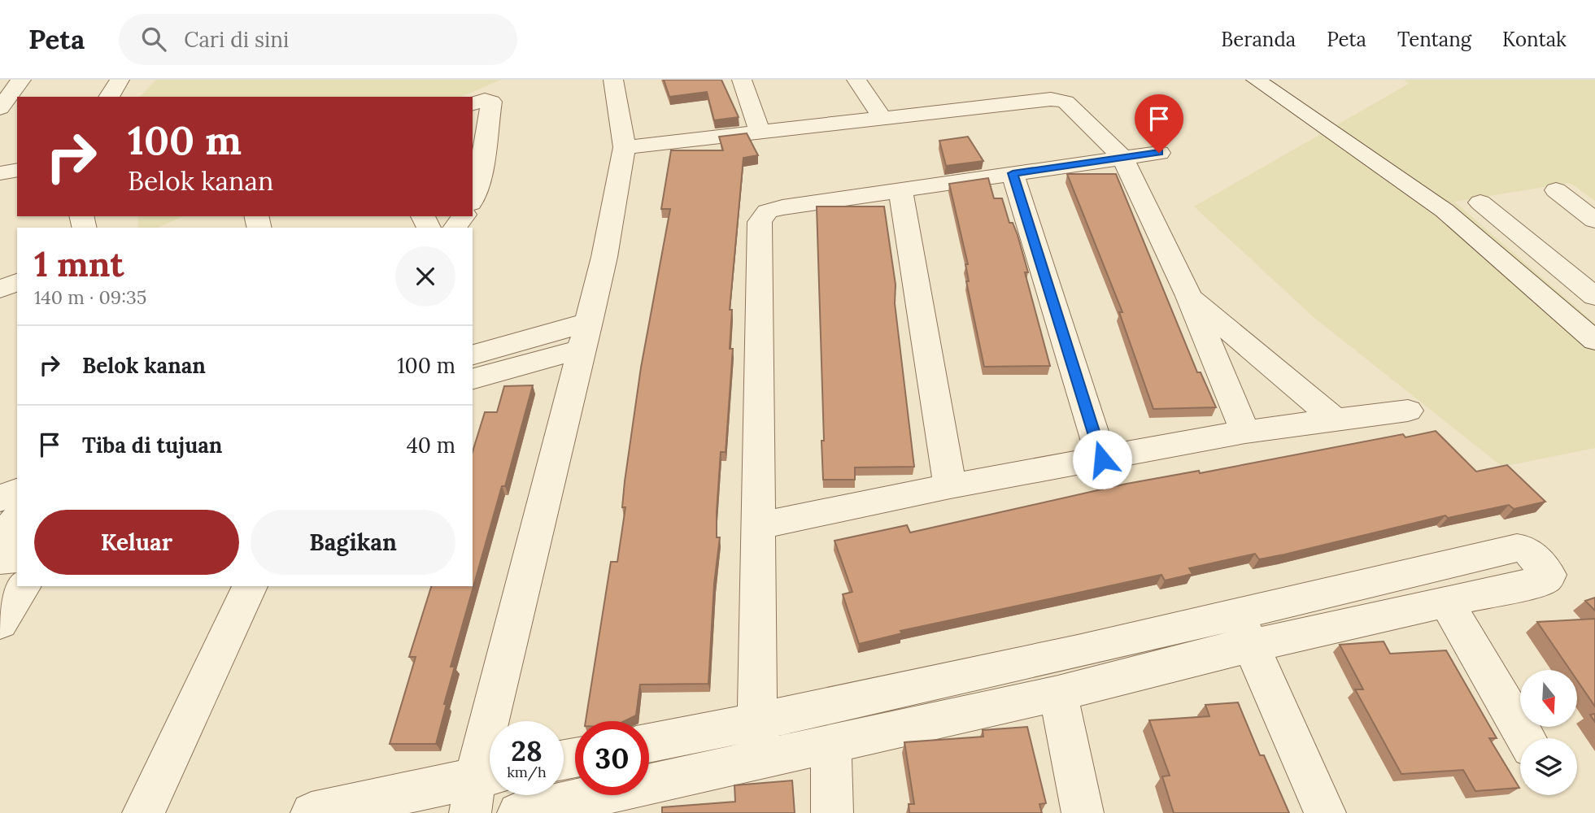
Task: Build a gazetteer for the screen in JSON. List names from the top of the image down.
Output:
{
  "north": "bottom",
  "page": {
    "header": "Peta",
    "search": "Cari di sini",
    "nav": [
      "Beranda",
      "Peta",
      "Tentang",
      "Kontak"
    ],
    "turn": ["100 m", "Belok kanan"],
    "heading": ["1 mnt", "140 m · 09:35"],
    "list": [
      {
        "name": "Belok kanan",
        "value": "100 m"
      },
      {
        "name": "Tiba di tujuan",
        "value": "40 m"
      }
    ],
    "buttons": ["Keluar", "Bagikan"],
    "speed": "28 km/h",
    "limit": "30"
  }
}
